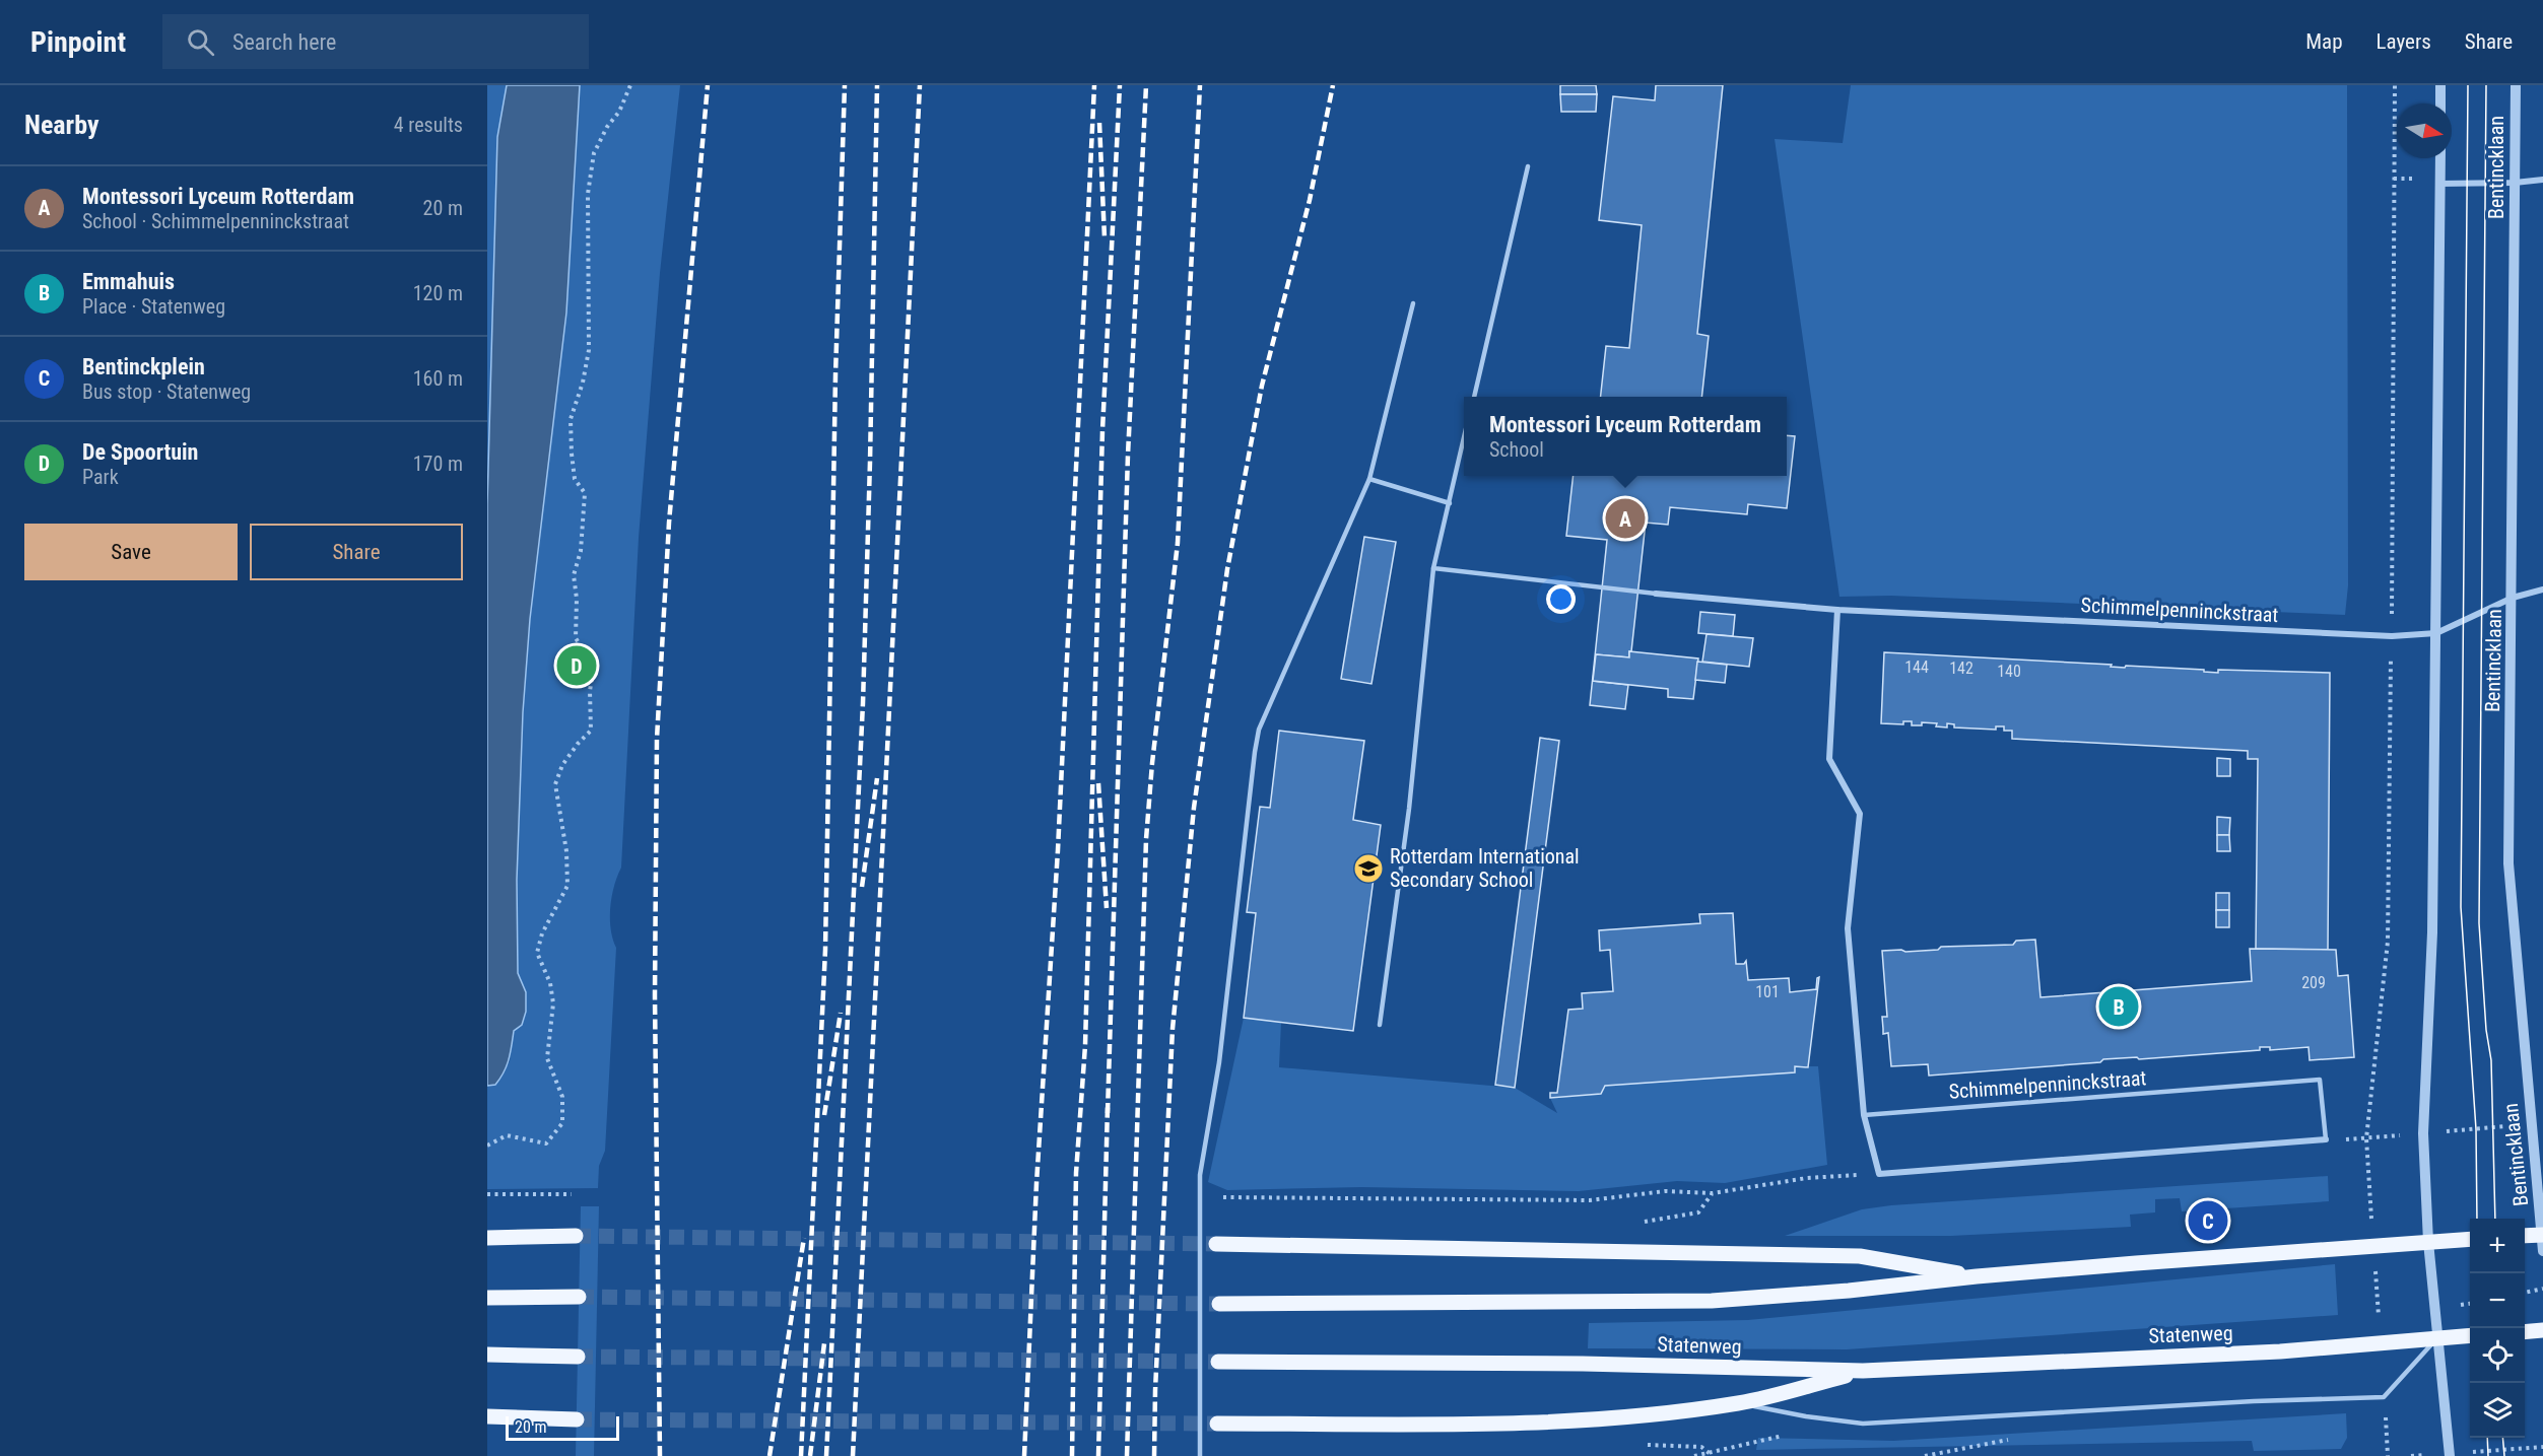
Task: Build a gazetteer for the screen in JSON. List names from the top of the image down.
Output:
{
  "streets": {
    "main road": ["Statenweg"],
    "street": ["Bentincklaan", "Schimmelpenninckstraat"]
  },
  "crossings": [
    ["Bentincklaan", "Schimmelpenninckstraat"]
  ],
  "places": {
    "school or university": ["Rotterdam International Secondary School"]
  },
  "house_numbers": [
    "144",
    "142",
    "140",
    "209",
    "101"
  ],
  "scale_bar": "20 m",
  "north": "right",
  "page": {
    "header": "Pinpoint",
    "search": "Search here",
    "nav": ["Map", "Layers", "Share"],
    "heading": ["Nearby", "4 results"],
    "list": [
      {
        "mark": "A",
        "name": "Montessori Lyceum Rotterdam",
        "note": "School · Schimmelpenninckstraat",
        "value": "20 m"
      },
      {
        "mark": "B",
        "name": "Emmahuis",
        "note": "Place · Statenweg",
        "value": "120 m"
      },
      {
        "mark": "C",
        "name": "Bentinckplein",
        "note": "Bus stop · Statenweg",
        "value": "160 m"
      },
      {
        "mark": "D",
        "name": "De Spoortuin",
        "note": "Park",
        "value": "170 m"
      }
    ],
    "popup": ["Montessori Lyceum Rotterdam", "School"],
    "pins": [
      "A",
      "D",
      "B",
      "C"
    ],
    "buttons": ["Save", "Share"],
    "map_buttons": ["+", "−"],
    "scale": "20 m"
  }
}
